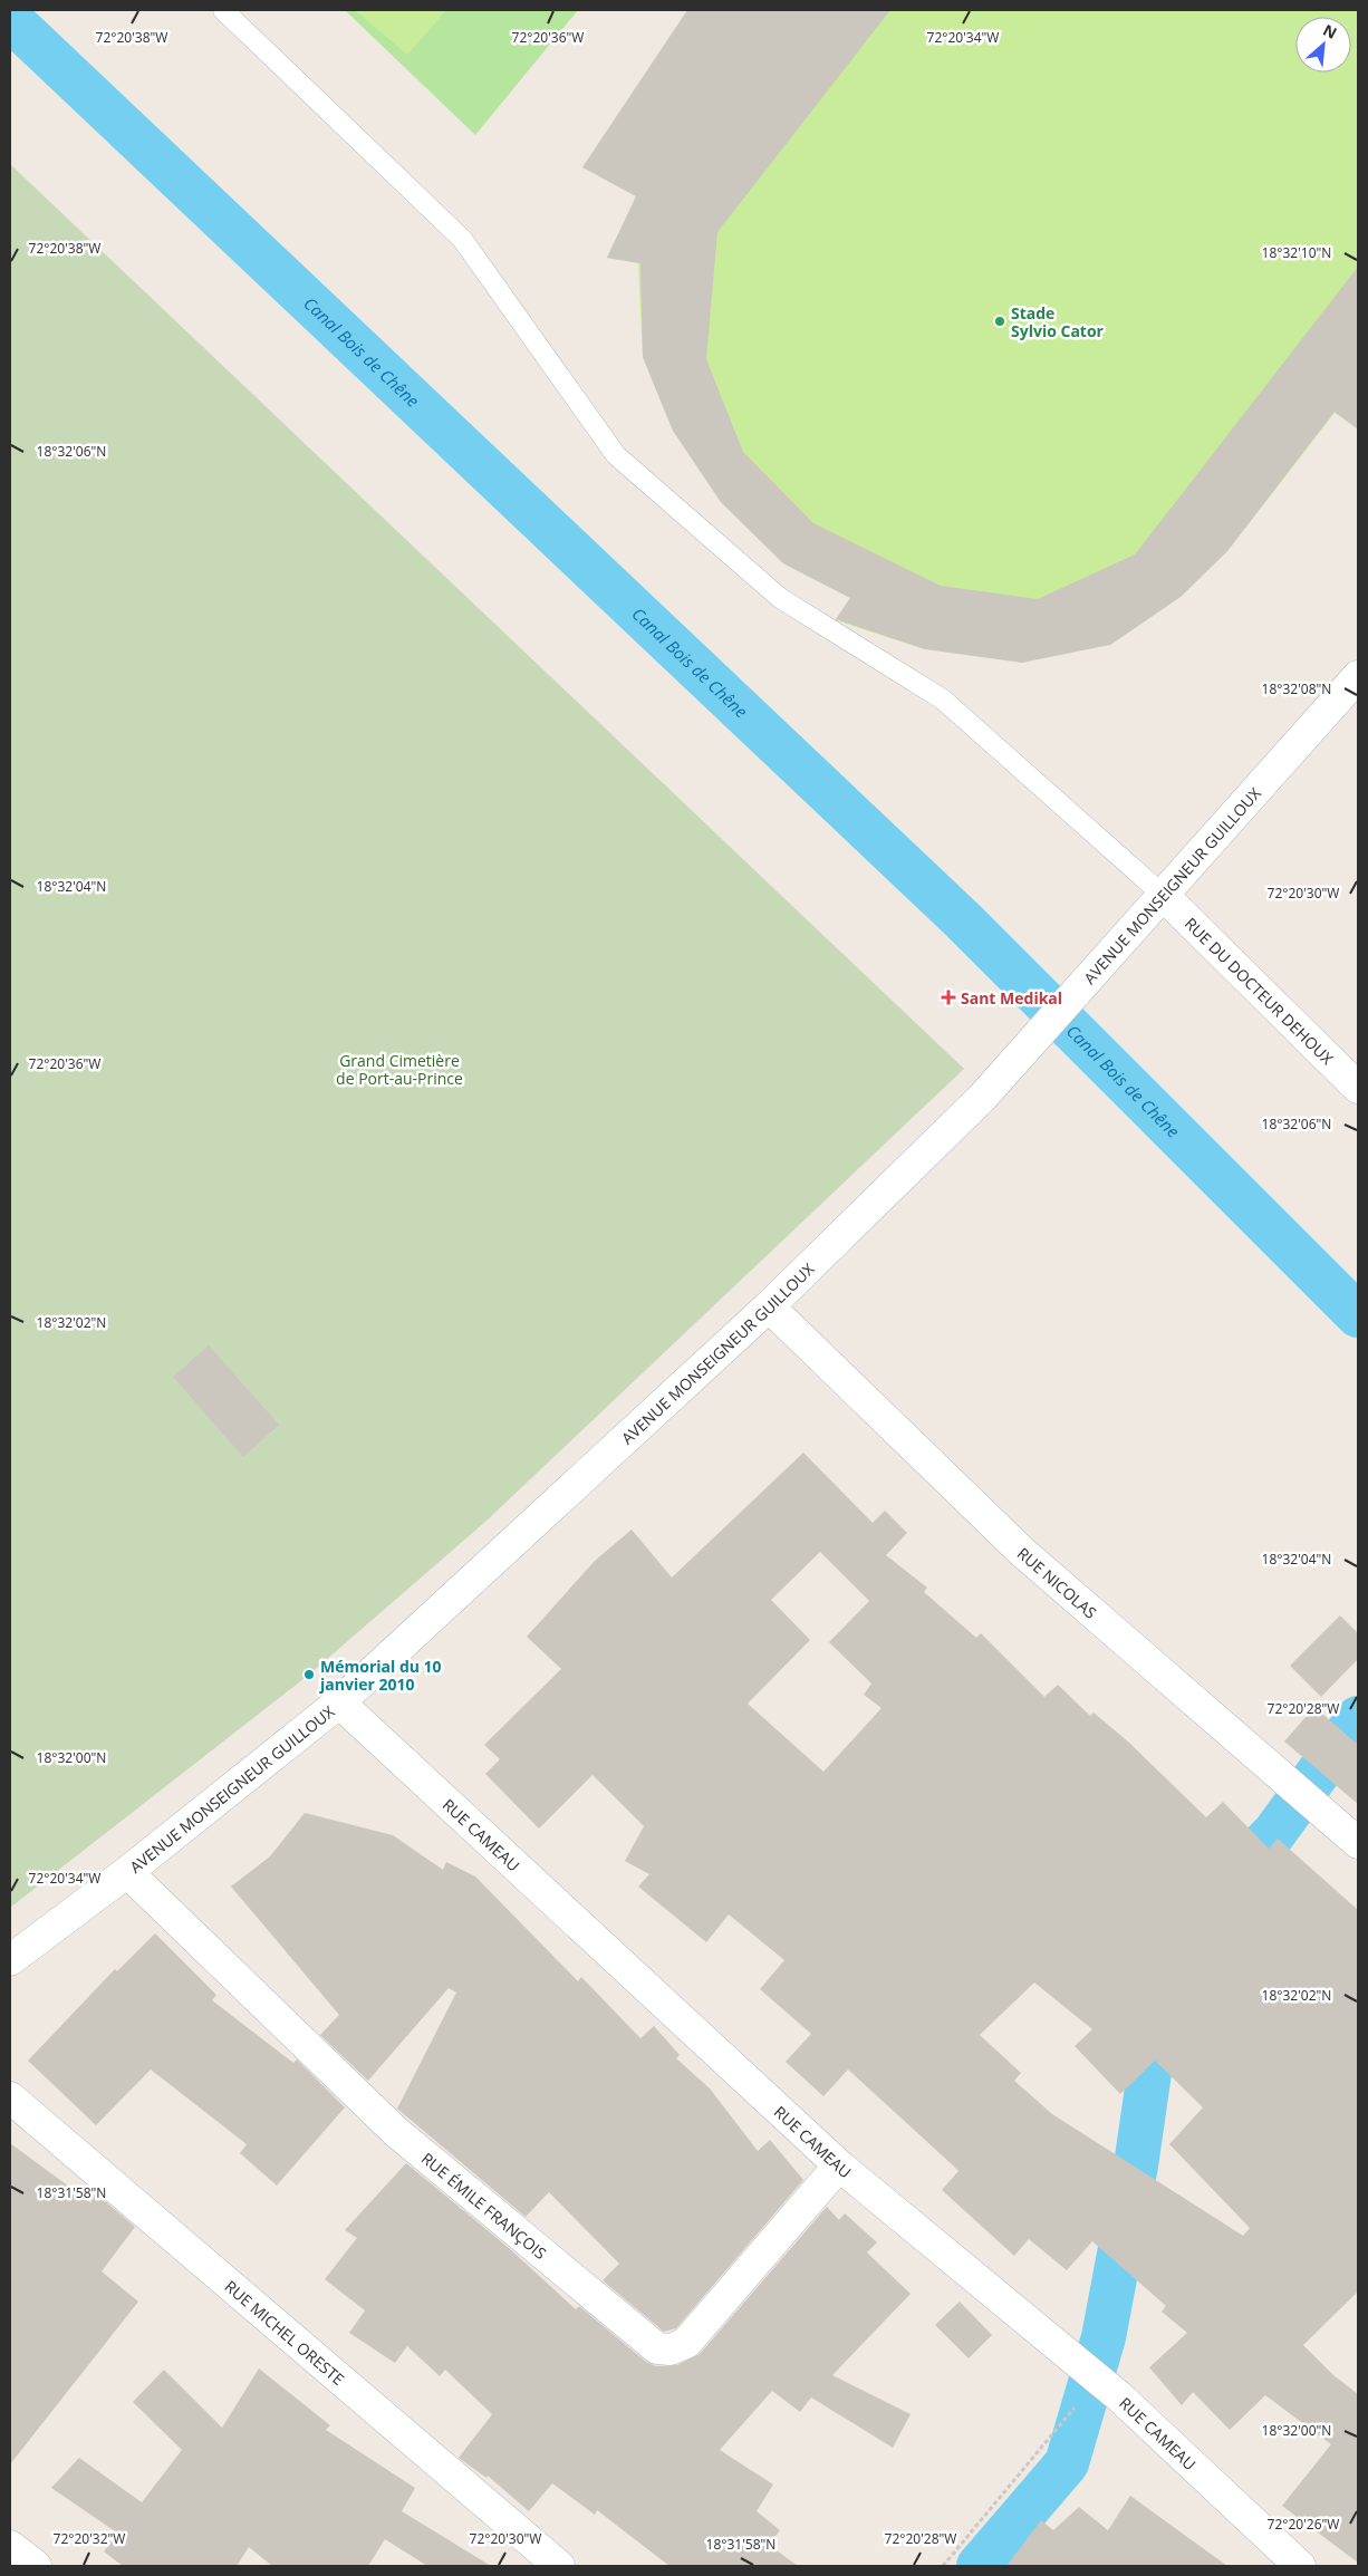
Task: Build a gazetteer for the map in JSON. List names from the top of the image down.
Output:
{
  "streets": {
    "street": [
      "AVENUE MONSEIGNEUR GUILLOUX",
      "RUE DU DOCTEUR DEHOUX",
      "RUE NICOLAS",
      "RUE CAMEAU",
      "RUE ÉMILE FRANÇOIS",
      "RUE MICHEL ORESTE"
    ]
  },
  "crossings": [
    ["AVENUE MONSEIGNEUR GUILLOUX", "RUE DU DOCTEUR DEHOUX"],
    ["AVENUE MONSEIGNEUR GUILLOUX", "RUE NICOLAS"],
    ["AVENUE MONSEIGNEUR GUILLOUX", "RUE CAMEAU"],
    ["AVENUE MONSEIGNEUR GUILLOUX", "RUE ÉMILE FRANÇOIS"],
    ["RUE CAMEAU", "RUE ÉMILE FRANÇOIS"]
  ],
  "water": ["Canal Bois de Chêne"],
  "parks": ["Grand Cimetière de Port-au-Prince"],
  "places": {
    "other": ["Stade Sylvio Cator", "Mémorial du 10 janvier 2010"],
    "health": ["Sant Medikal"]
  },
  "north": "top right",
  "coordinates": [
    "72°20'38\"W",
    "72°20'36\"W",
    "72°20'34\"W",
    "18°32'10\"N",
    "18°32'06\"N",
    "18°32'08\"N",
    "18°32'04\"N",
    "72°20'30\"W",
    "18°32'02\"N",
    "72°20'28\"W",
    "18°32'00\"N",
    "18°31'58\"N",
    "72°20'26\"W",
    "72°20'32\"W"
  ]
}
